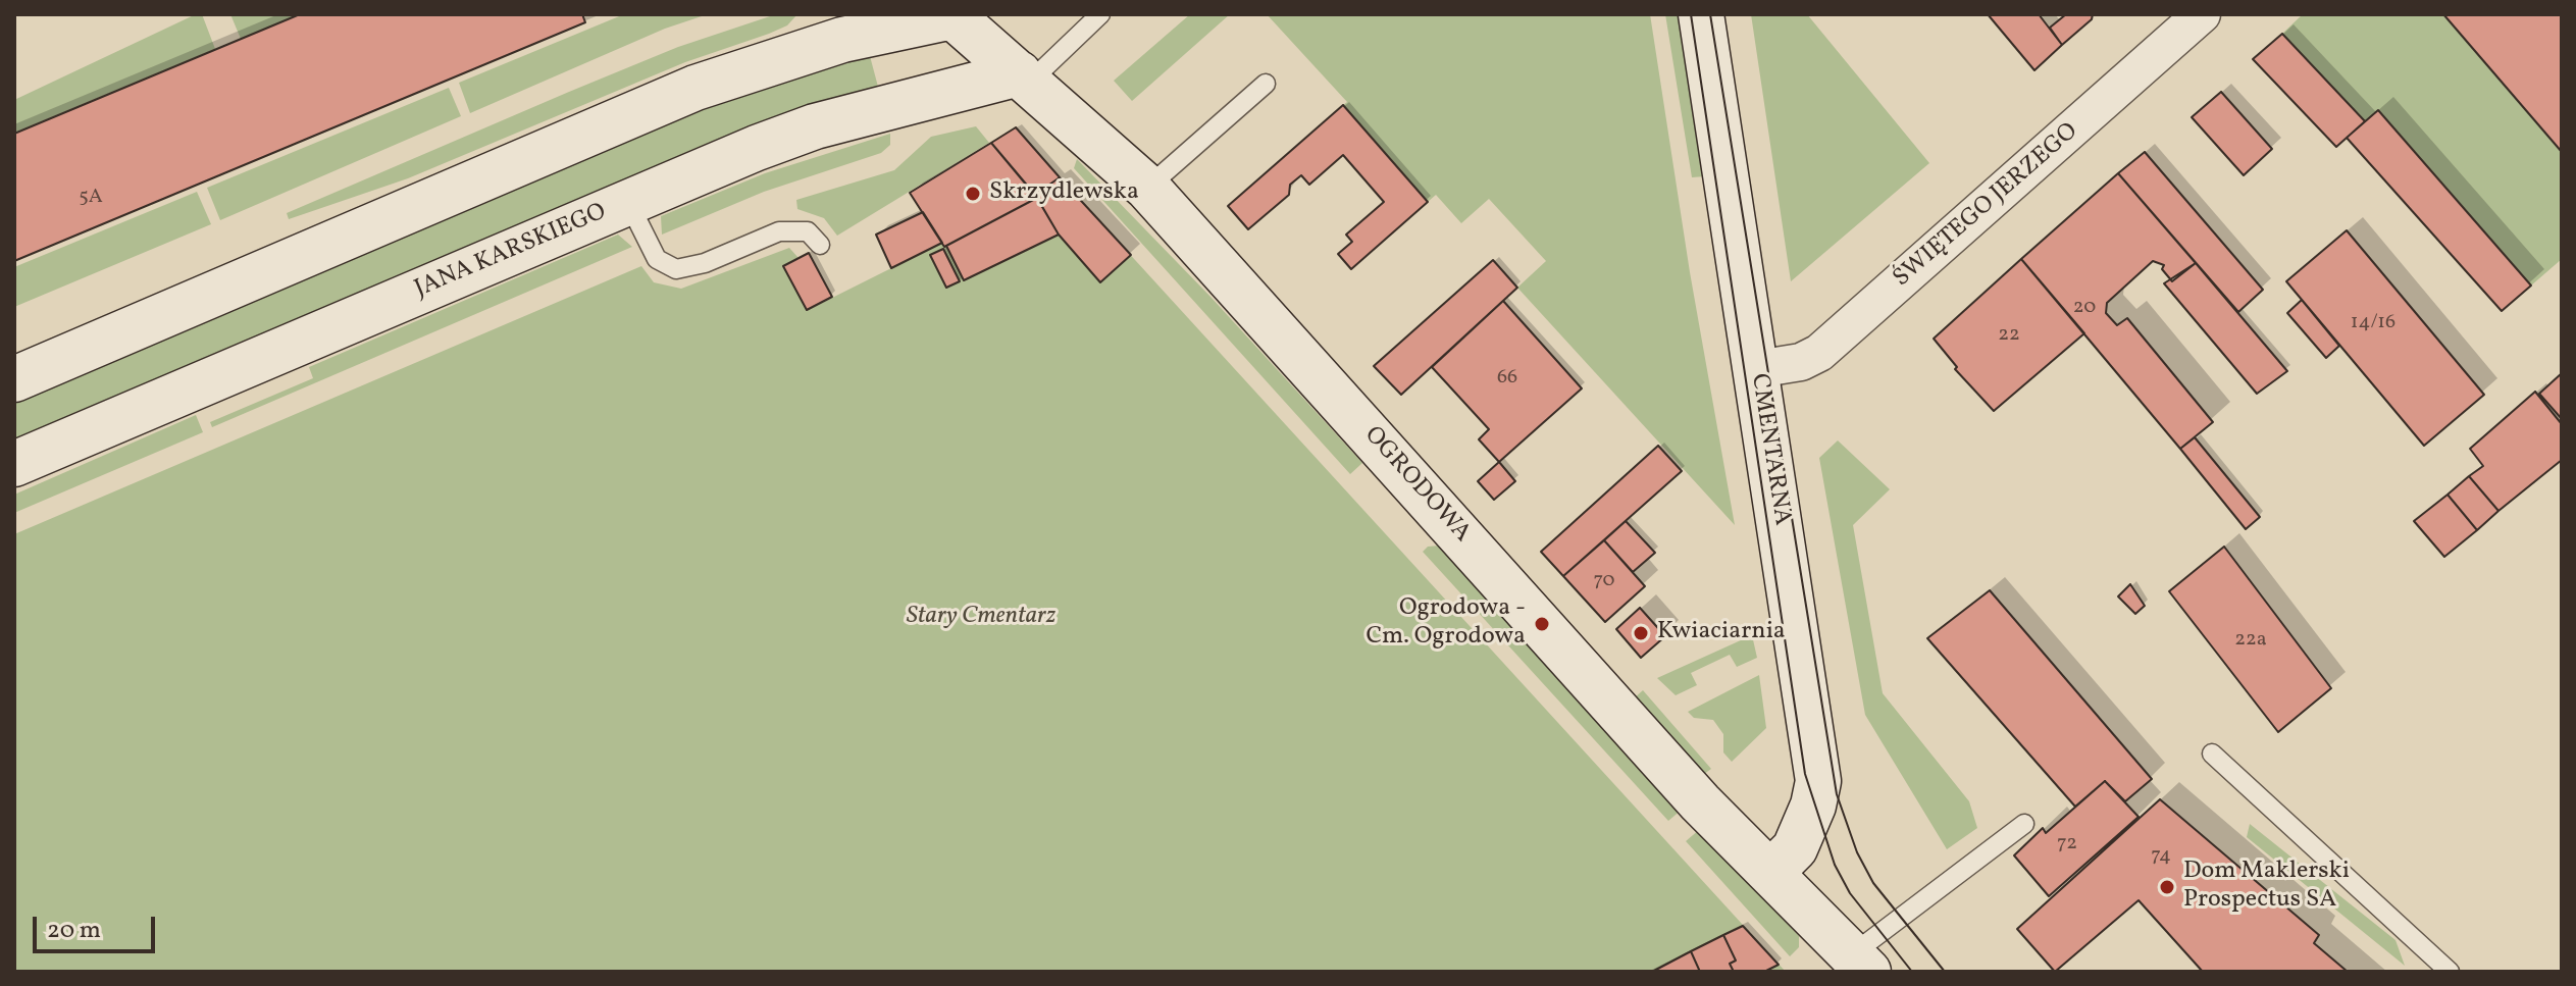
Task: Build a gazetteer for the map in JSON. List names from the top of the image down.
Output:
{
  "streets": {
    "main road": ["JANA KARSKIEGO", "CMENTARNA", "OGRODOWA"],
    "street": ["ŚWIĘTEGO JERZEGO"]
  },
  "crossings": [
    ["ŚWIĘTEGO JERZEGO", "CMENTARNA"],
    ["JANA KARSKIEGO", "OGRODOWA"],
    ["CMENTARNA", "OGRODOWA"]
  ],
  "parks": ["Stary Cmentarz"],
  "places": [
    "Skrzydlewska",
    "Ogrodowa - Cm. Ogrodowa",
    "Kwiaciarnia",
    "Dom Maklerski Prospectus SA"
  ],
  "house_numbers": [
    "5A",
    "20",
    "14/16",
    "22",
    "66",
    "70",
    "22a",
    "72",
    "74"
  ],
  "scale_bar": "20 m"
}
